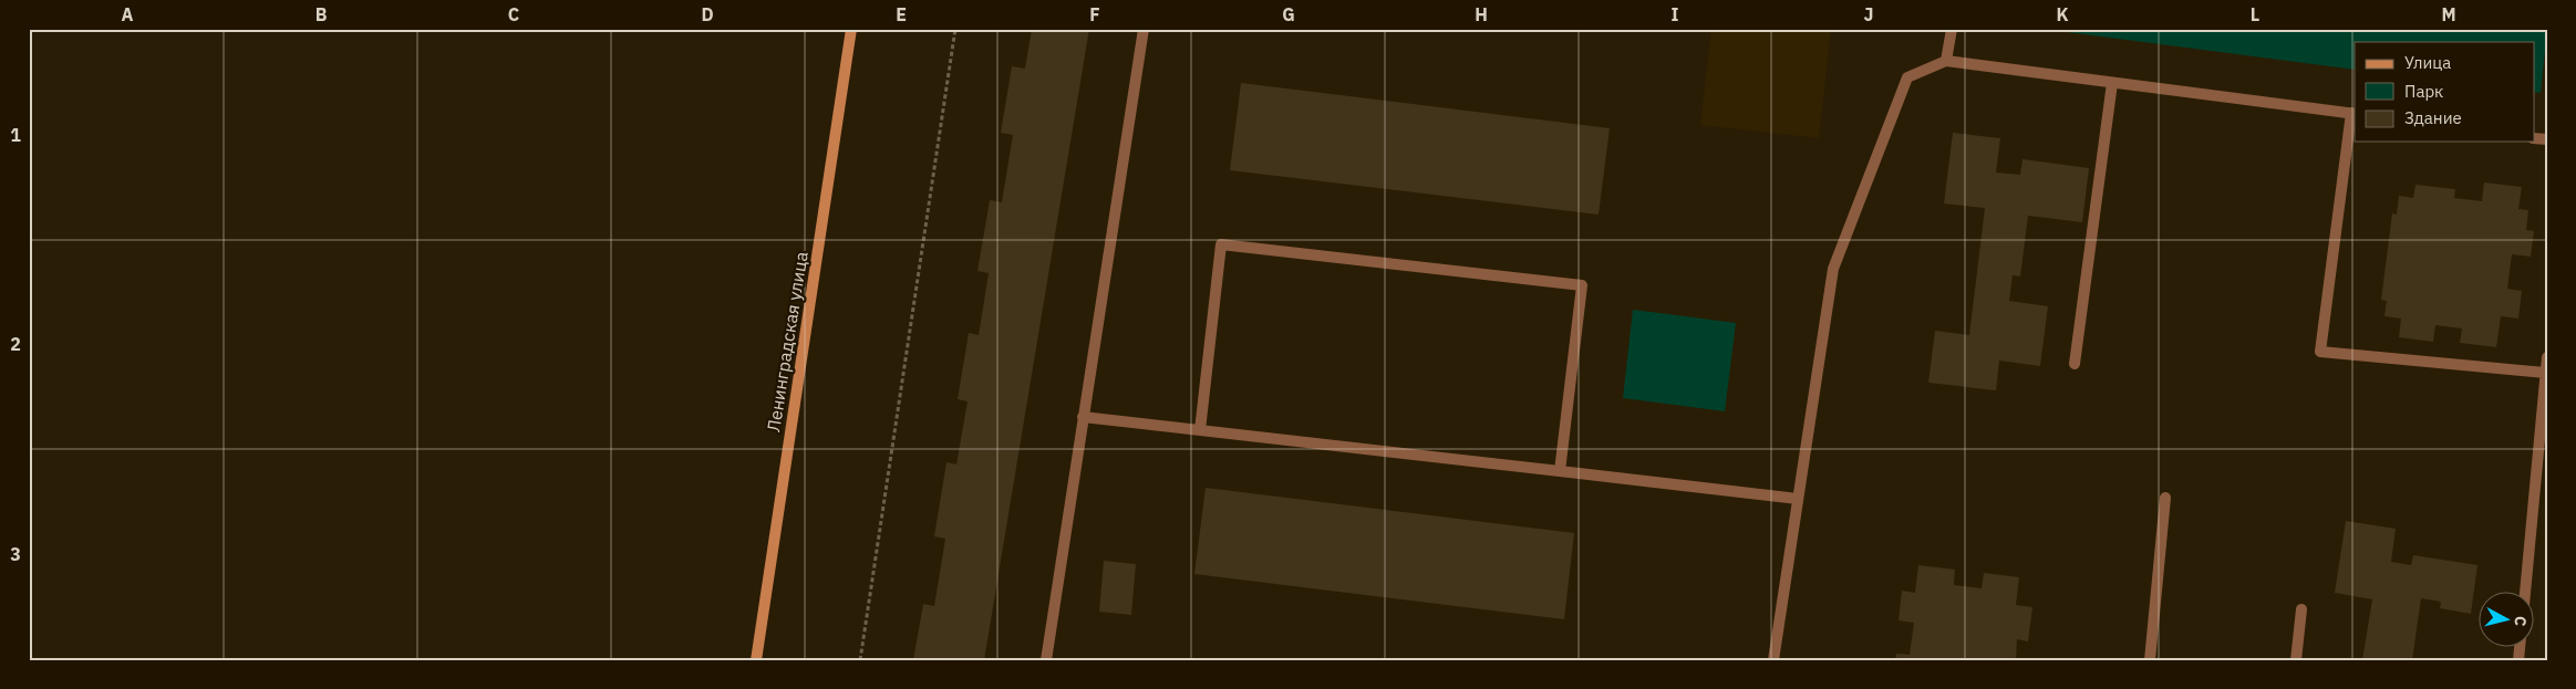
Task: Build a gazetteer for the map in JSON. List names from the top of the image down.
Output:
{
  "streets": {
    "street": ["Ленинградская улица"]
  },
  "legend": ["Улица", "Парк", "Здание"],
  "north": "right",
  "grid": {
    "columns": [
      "A",
      "B",
      "C",
      "D",
      "E",
      "F",
      "G",
      "H",
      "I",
      "J",
      "K",
      "L",
      "M"
    ],
    "rows": ["1", "2", "3"]
  }
}
